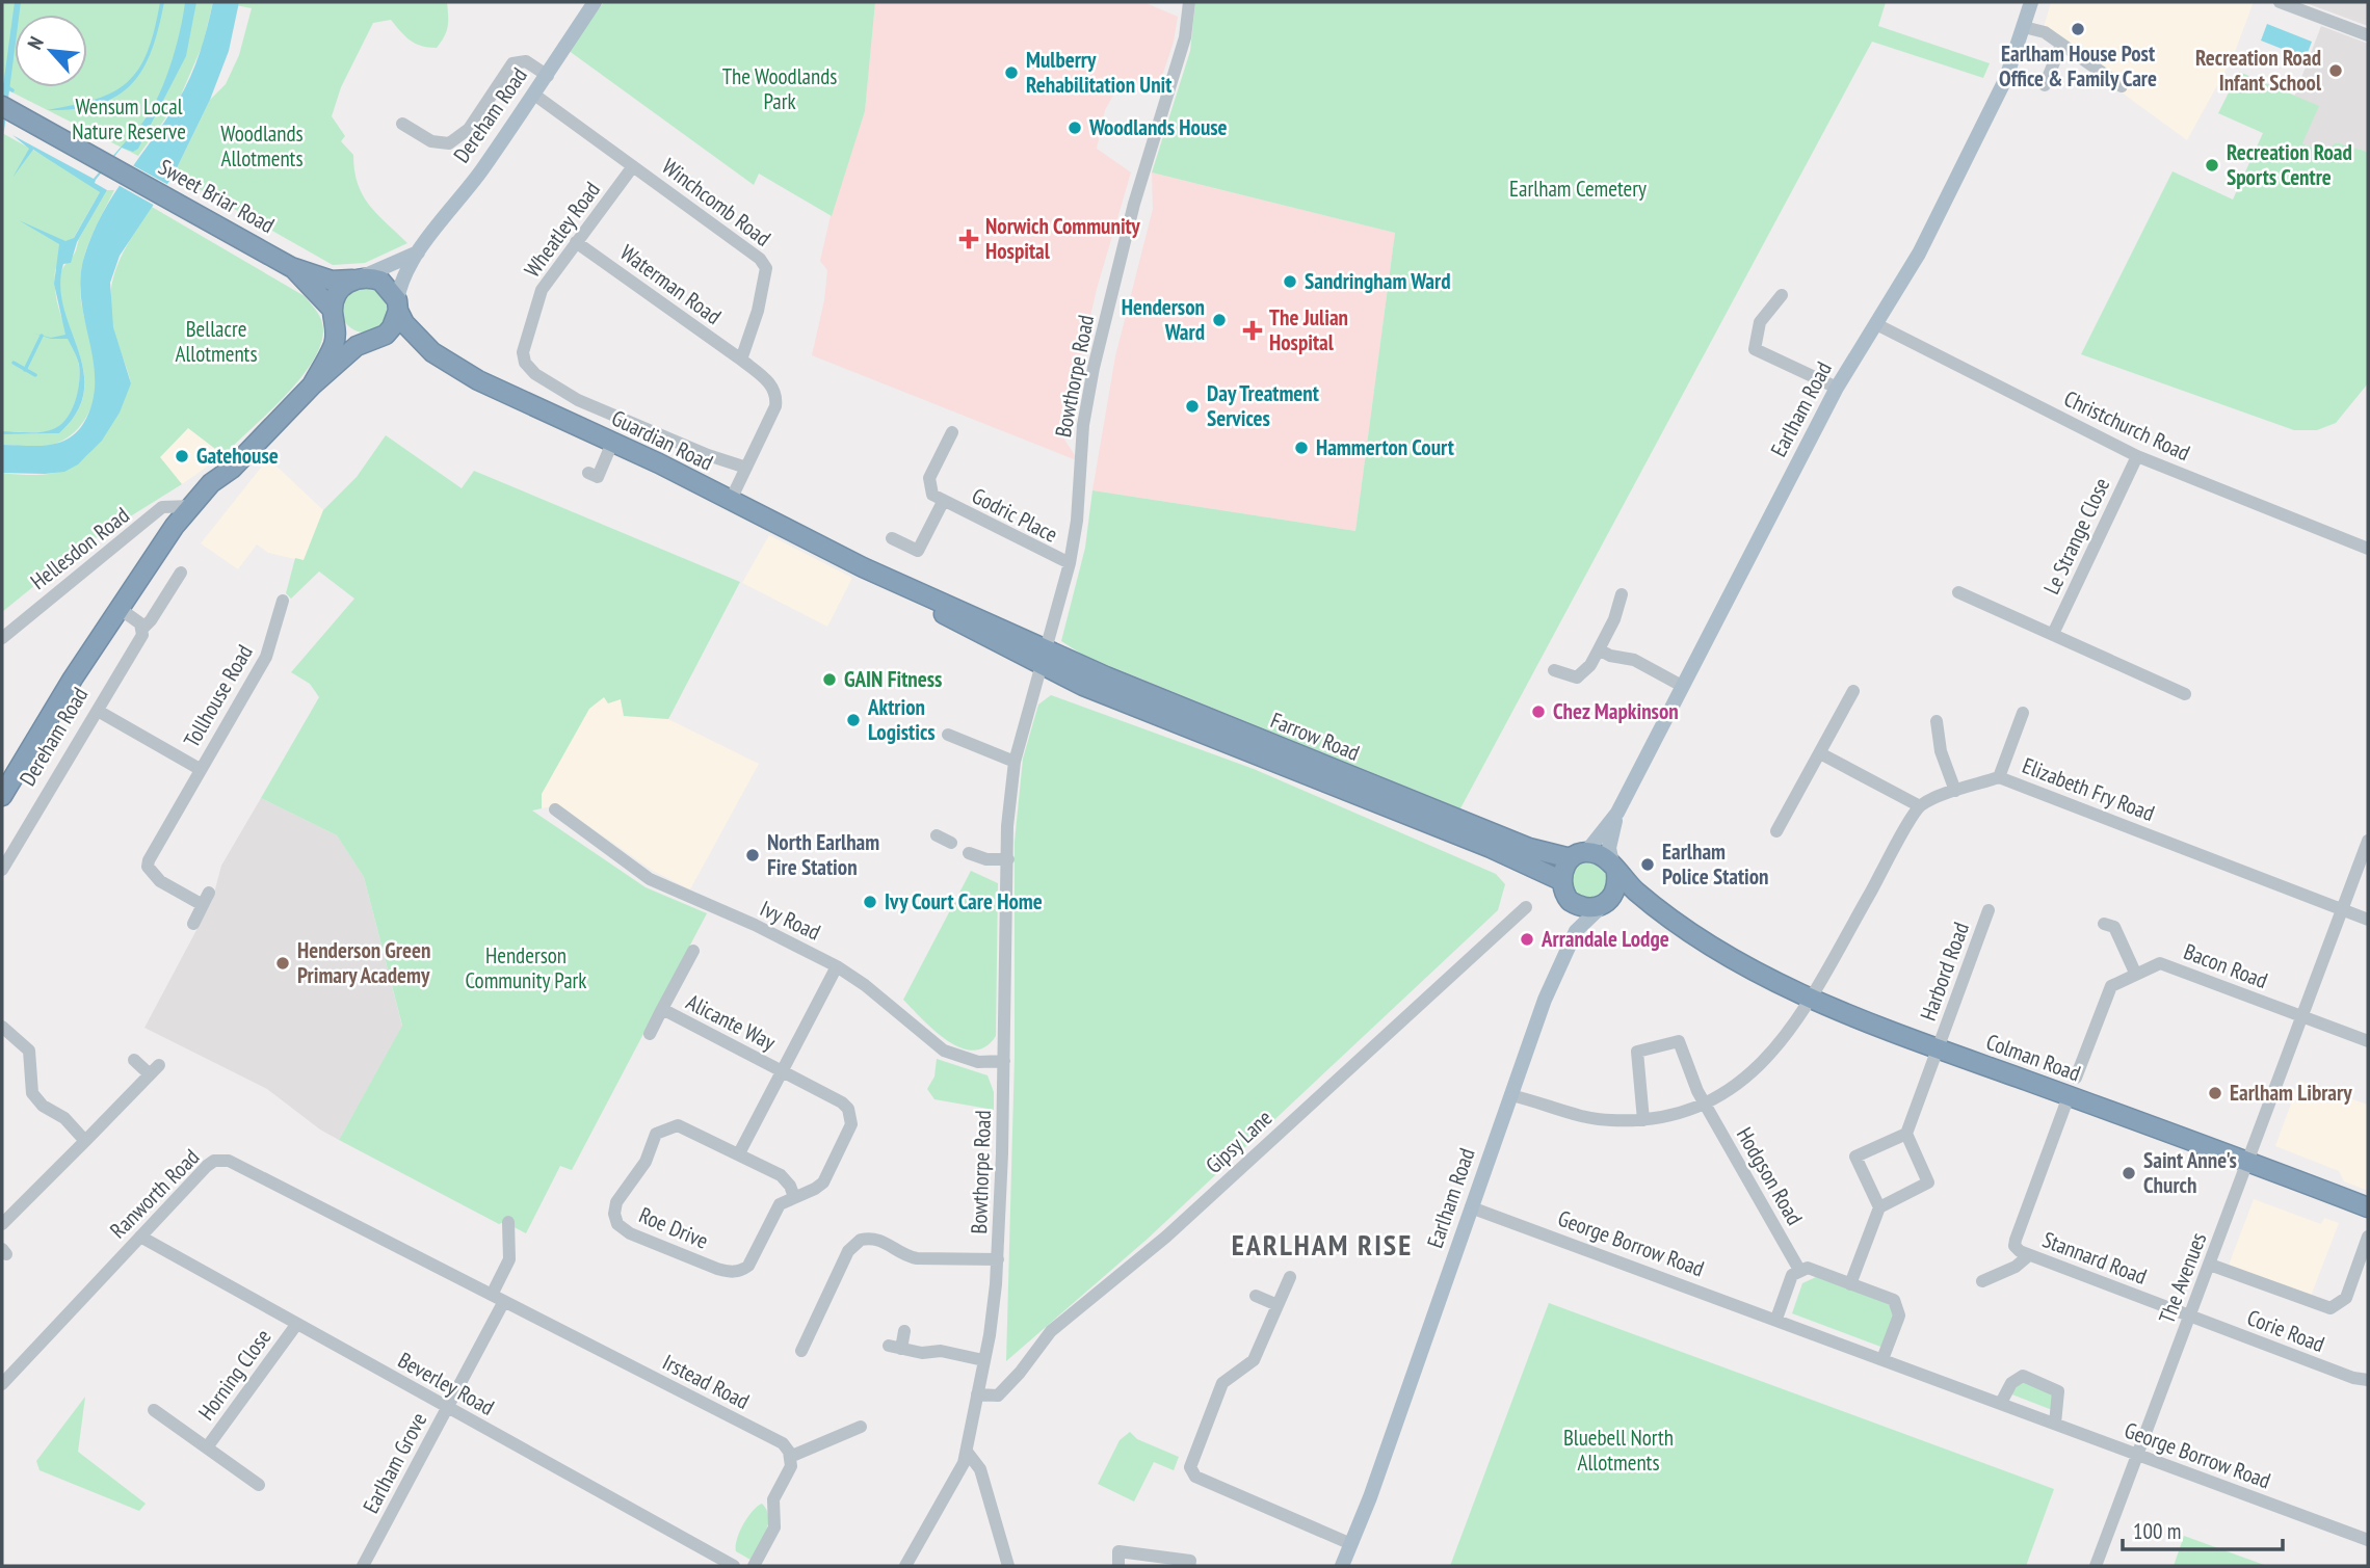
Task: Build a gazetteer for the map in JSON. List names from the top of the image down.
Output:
{
  "streets": {
    "highway": [
      "Dereham Road",
      "Sweet Briar Road",
      "Guardian Road",
      "Farrow Road",
      "Colman Road"
    ],
    "main road": ["Earlham Road"],
    "street": [
      "Winchcomb Road",
      "Wheatley Road",
      "Waterman Road",
      "Bowthorpe Road",
      "Christchurch Road",
      "Godric Place",
      "Le Strange Close",
      "Hellesdon Road",
      "Tollhouse Road",
      "Elizabeth Fry Road",
      "Ivy Road",
      "Bacon Road",
      "Harbord Road",
      "Alicante Way",
      "Gipsy Lane",
      "Hodgson Road",
      "Ranworth Road",
      "Roe Drive",
      "George Borrow Road",
      "Stannard Road",
      "The Avenues",
      "Corie Road",
      "Horning Close",
      "Irstead Road",
      "Beverley Road",
      "Earlham Grove"
    ]
  },
  "crossings": [
    ["Dereham Road", "Sweet Briar Road"],
    ["Dereham Road", "Winchcomb Road"],
    ["Dereham Road", "Guardian Road"],
    ["Dereham Road", "Hellesdon Road"],
    ["Dereham Road", "Tollhouse Road"],
    ["Sweet Briar Road", "Guardian Road"],
    ["Winchcomb Road", "Wheatley Road"],
    ["Winchcomb Road", "Waterman Road"],
    ["Wheatley Road", "Waterman Road"],
    ["Wheatley Road", "Guardian Road"],
    ["Bowthorpe Road", "Guardian Road"],
    ["Bowthorpe Road", "Godric Place"],
    ["Bowthorpe Road", "Farrow Road"],
    ["Bowthorpe Road", "Ivy Road"],
    ["Bowthorpe Road", "Gipsy Lane"],
    ["Earlham Road", "Christchurch Road"],
    ["Earlham Road", "Farrow Road"],
    ["Earlham Road", "Colman Road"],
    ["Earlham Road", "George Borrow Road"],
    ["Christchurch Road", "Le Strange Close"],
    ["Guardian Road", "Farrow Road"],
    ["Farrow Road", "Colman Road"],
    ["Elizabeth Fry Road", "The Avenues"],
    ["Bacon Road", "The Avenues"],
    ["Harbord Road", "Colman Road"],
    ["Alicante Way", "Roe Drive"],
    ["Colman Road", "Stannard Road"],
    ["Colman Road", "The Avenues"],
    ["Ranworth Road", "Irstead Road"],
    ["Ranworth Road", "Beverley Road"],
    ["George Borrow Road", "The Avenues"],
    ["Stannard Road", "The Avenues"],
    ["Stannard Road", "Corie Road"],
    ["The Avenues", "Corie Road"],
    ["Horning Close", "Beverley Road"],
    ["Irstead Road", "Earlham Grove"],
    ["Beverley Road", "Earlham Grove"]
  ],
  "districts": ["EARLHAM RISE"],
  "parks": [
    "The Woodlands Park",
    "Wensum Local Nature Reserve",
    "Woodlands Allotments",
    "Earlham Cemetery",
    "Bellacre Allotments",
    "Henderson Community Park",
    "Bluebell North Allotments"
  ],
  "places": {
    "other": [
      "Earlham House Post Office & Family Care",
      "Recreation Road Infant School",
      "Mulberry Rehabilitation Unit",
      "Woodlands House",
      "Recreation Road Sports Centre",
      "Sandringham Ward",
      "Henderson Ward",
      "Day Treatment Services",
      "Hammerton Court",
      "Gatehouse",
      "GAIN Fitness",
      "Chez Mapkinson",
      "Aktrion Logistics",
      "North Earlham Fire Station",
      "Earlham Police Station",
      "Ivy Court Care Home",
      "Arrandale Lodge",
      "Henderson Green Primary Academy",
      "Earlham Library",
      "Saint Anne's Church"
    ],
    "health": ["Norwich Community Hospital", "The Julian Hospital"]
  },
  "scale_bar": "100 m",
  "north": "top left"
}
